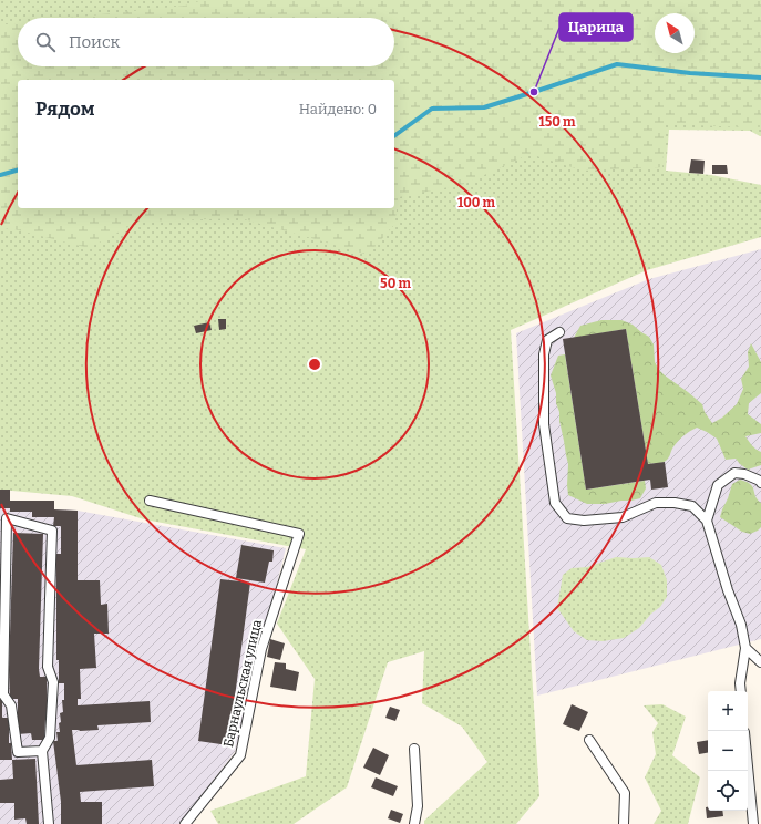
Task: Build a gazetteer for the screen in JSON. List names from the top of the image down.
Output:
{
  "streets": {
    "lane": ["Барнаульская улица"]
  },
  "places": ["Царица"],
  "north": "top left",
  "page": {
    "search": "Поиск",
    "heading": ["Рядом", "Найдено: 0"],
    "map_buttons": ["+", "−"]
  },
  "rings": ["150 m", "100 m", "50 m"]
}
